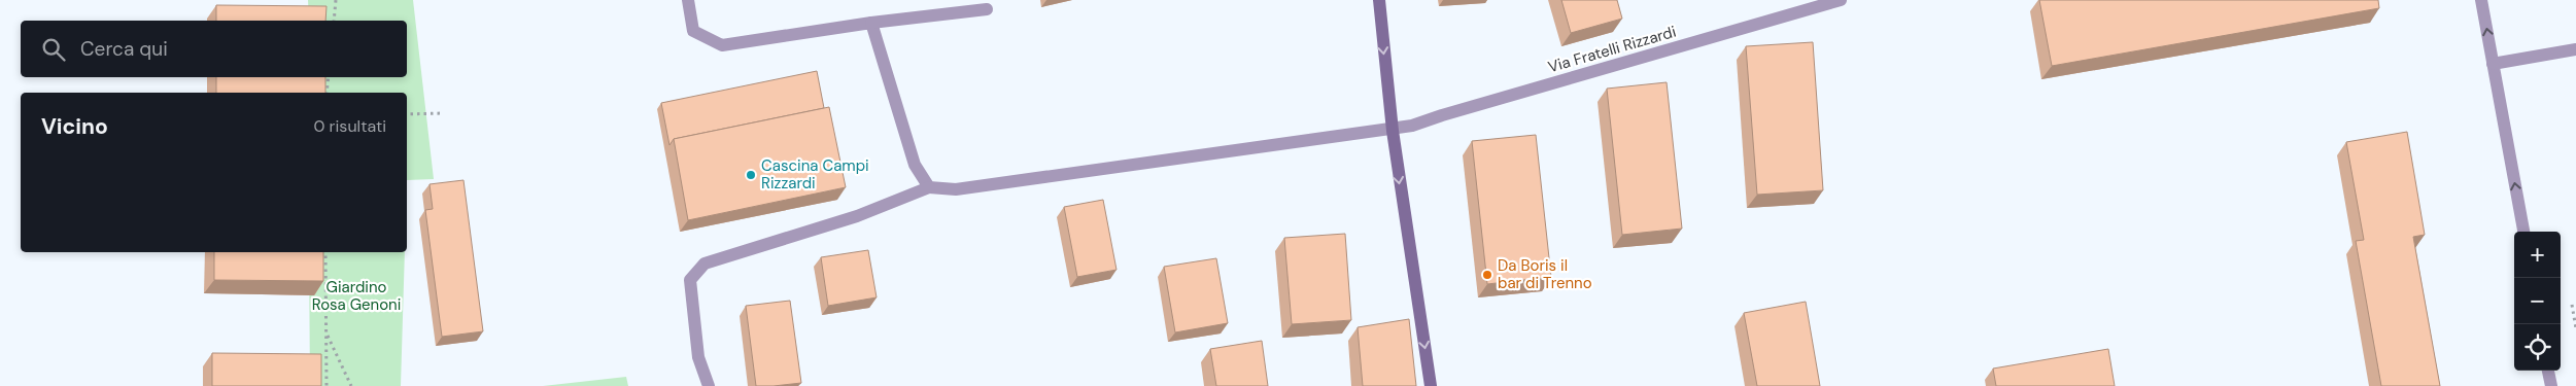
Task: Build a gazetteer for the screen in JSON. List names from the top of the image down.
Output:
{
  "streets": {
    "street": ["Via Fratelli Rizzardi"]
  },
  "parks": ["Giardino Rosa Genoni"],
  "places": ["Cascina Campi Rizzardi", "Da Boris il bar di Trenno"],
  "page": {
    "search": "Cerca qui",
    "heading": ["Vicino", "0 risultati"],
    "map_buttons": ["+", "−"]
  }
}
